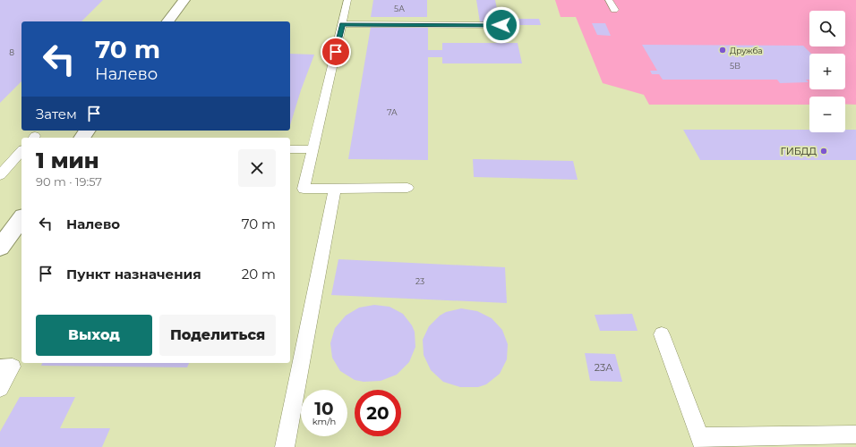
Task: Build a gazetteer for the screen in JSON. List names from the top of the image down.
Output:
{
  "places": ["Дружба", "ГИБДД"],
  "house_numbers": [
    "5А",
    "8",
    "5В",
    "7А",
    "23",
    "23А"
  ],
  "page": {
    "map_buttons": ["+", "−"],
    "turn": ["70 m", "Налево"],
    "then": "Затем",
    "heading": ["1 мин", "90 m · 19:57"],
    "list": [
      {
        "name": "Налево",
        "value": "70 m"
      },
      {
        "name": "Пункт назначения",
        "value": "20 m"
      }
    ],
    "buttons": ["Выход", "Поделиться"],
    "speed": "10 km/h",
    "limit": "20"
  }
}
